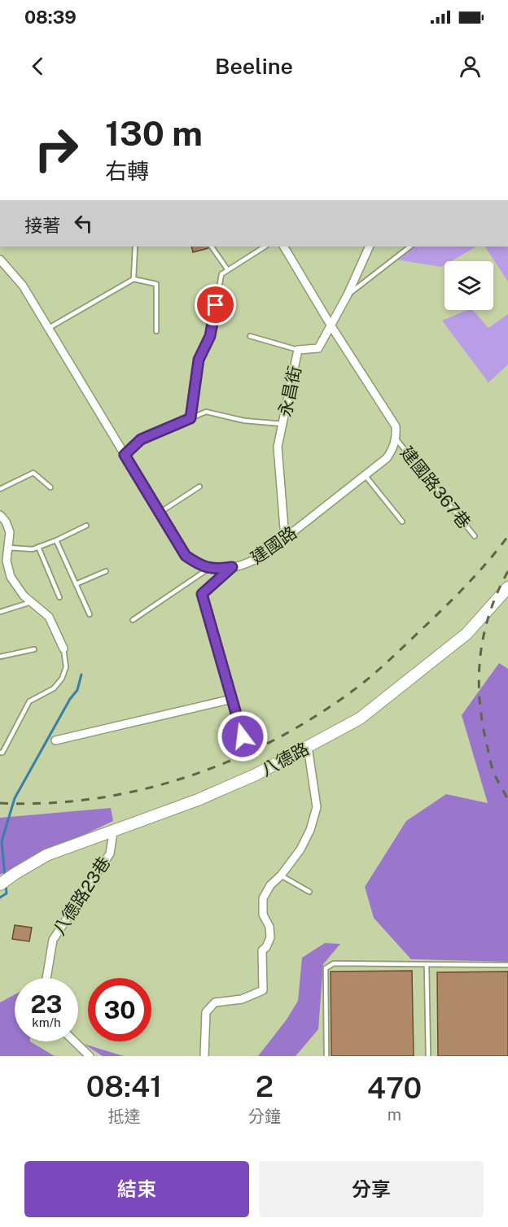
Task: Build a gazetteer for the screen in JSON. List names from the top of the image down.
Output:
{
  "streets": {
    "main road": ["八德路"],
    "street": ["永昌街", "建國路", "八德路23巷"],
    "lane": ["建國路367巷"]
  },
  "crossings": [
    ["永昌街", "建國路"],
    ["建國路367巷", "建國路"],
    ["八德路", "八德路23巷"]
  ],
  "page": {
    "status": "08:39",
    "header": "Beeline",
    "turn": ["130 m", "右轉"],
    "then": "接著",
    "speed": "23 km/h",
    "limit": "30",
    "eta": [
      "08:41",
      "抵達",
      "2",
      "分鐘",
      "470",
      "m"
    ],
    "buttons": ["結束", "分享"]
  }
}
